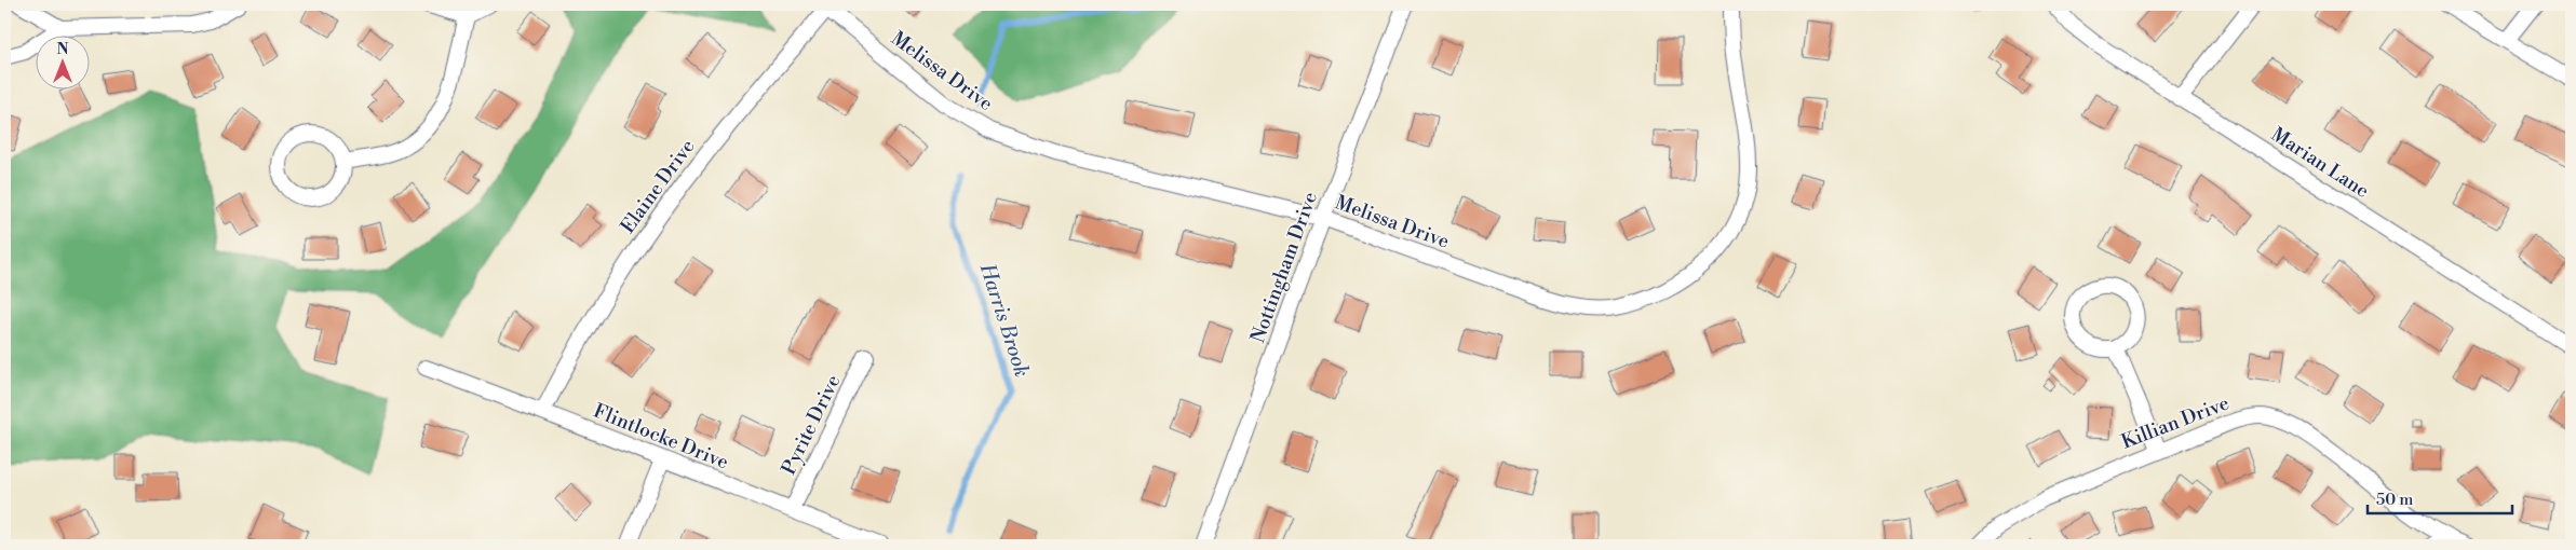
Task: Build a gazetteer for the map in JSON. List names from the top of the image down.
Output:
{
  "streets": {
    "street": [
      "Melissa Drive",
      "Marian Lane",
      "Elaine Drive",
      "Nottingham Drive",
      "Killian Drive",
      "Pyrite Drive",
      "Flintlocke Drive"
    ]
  },
  "crossings": [
    ["Melissa Drive", "Elaine Drive"],
    ["Melissa Drive", "Nottingham Drive"],
    ["Elaine Drive", "Flintlocke Drive"],
    ["Pyrite Drive", "Flintlocke Drive"]
  ],
  "water": ["Harris Brook"],
  "scale_bar": "50 m",
  "north": "top"
}
